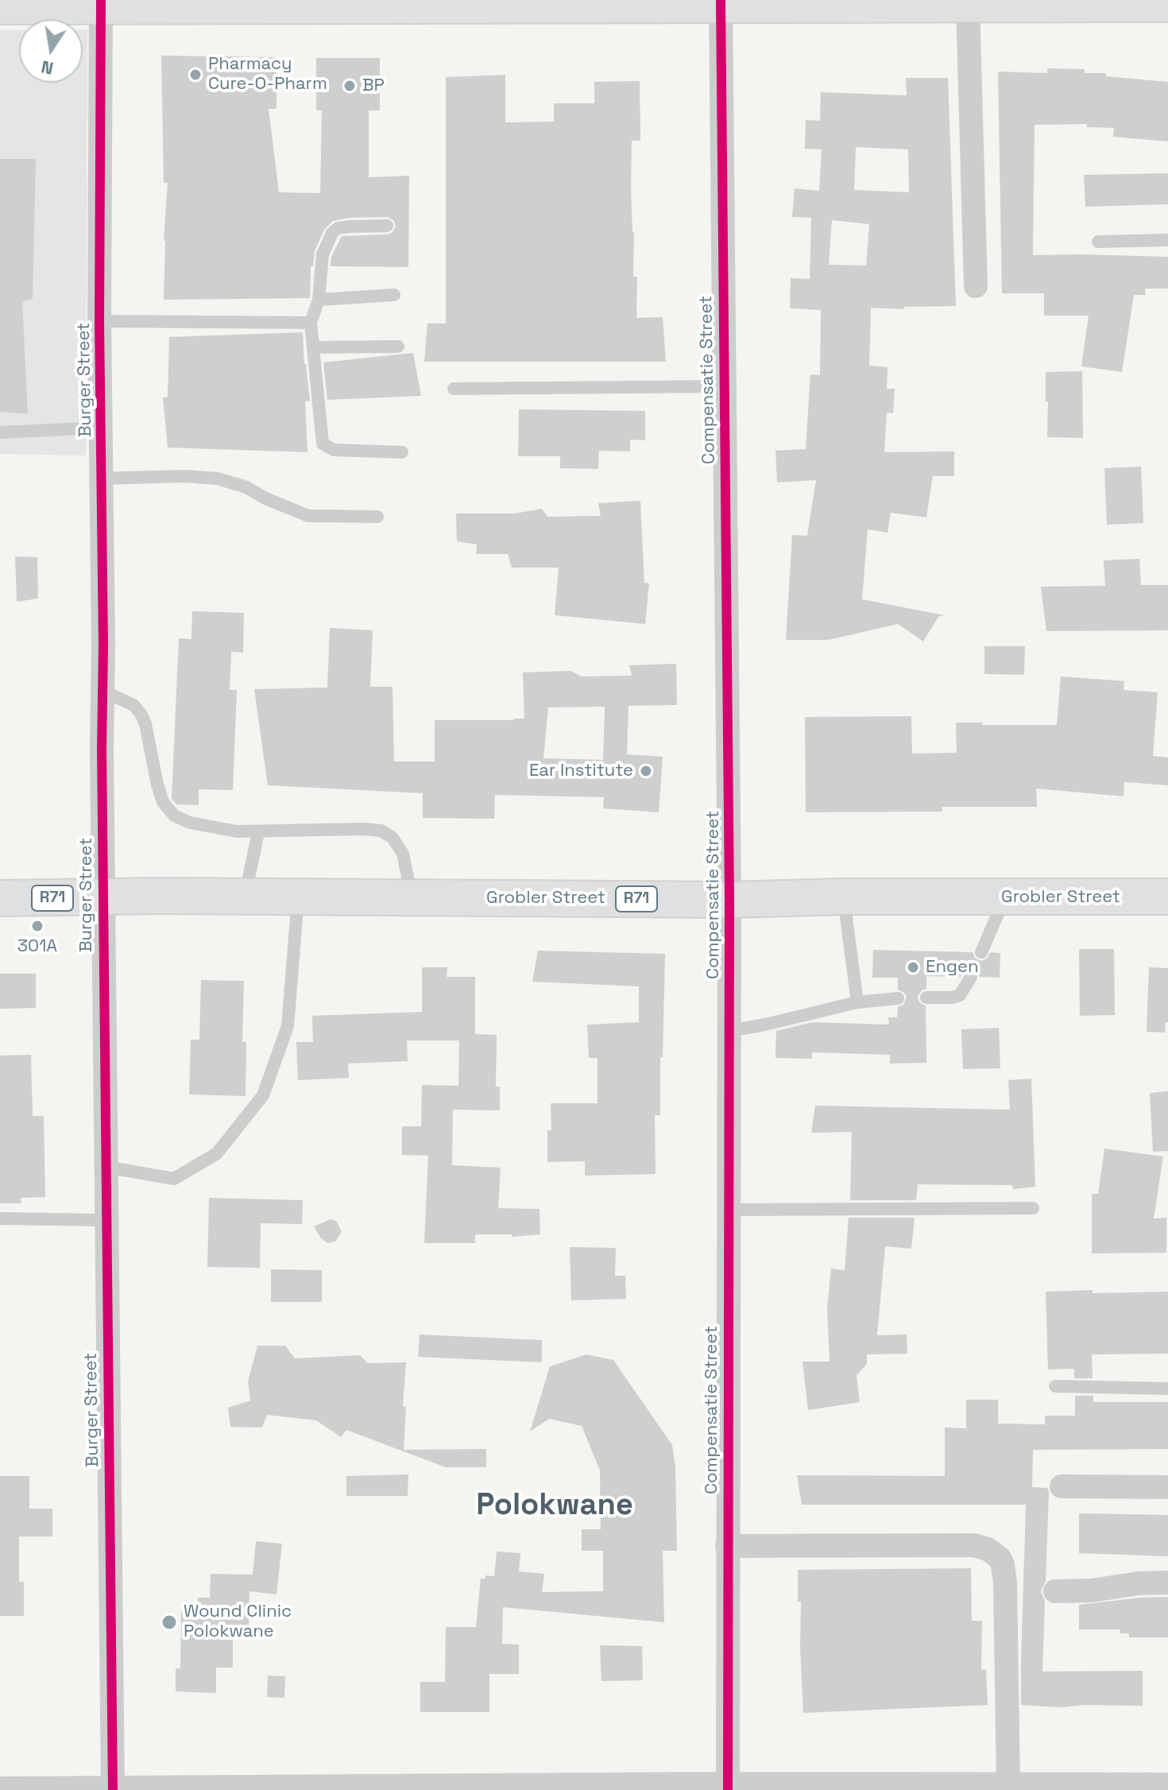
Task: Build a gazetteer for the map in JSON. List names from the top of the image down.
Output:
{
  "streets": {
    "main road": ["Grobler Street", "R71"],
    "street": ["Burger Street", "Compensatie Street"]
  },
  "crossings": [
    ["Burger Street", "Grobler Street"],
    ["Compensatie Street", "Grobler Street"]
  ],
  "districts": ["Polokwane"],
  "places": [
    "Pharmacy Cure-O-Pharm",
    "BP",
    "Ear Institute",
    "301A",
    "Engen",
    "Wound Clinic Polokwane"
  ],
  "north": "bottom"
}
